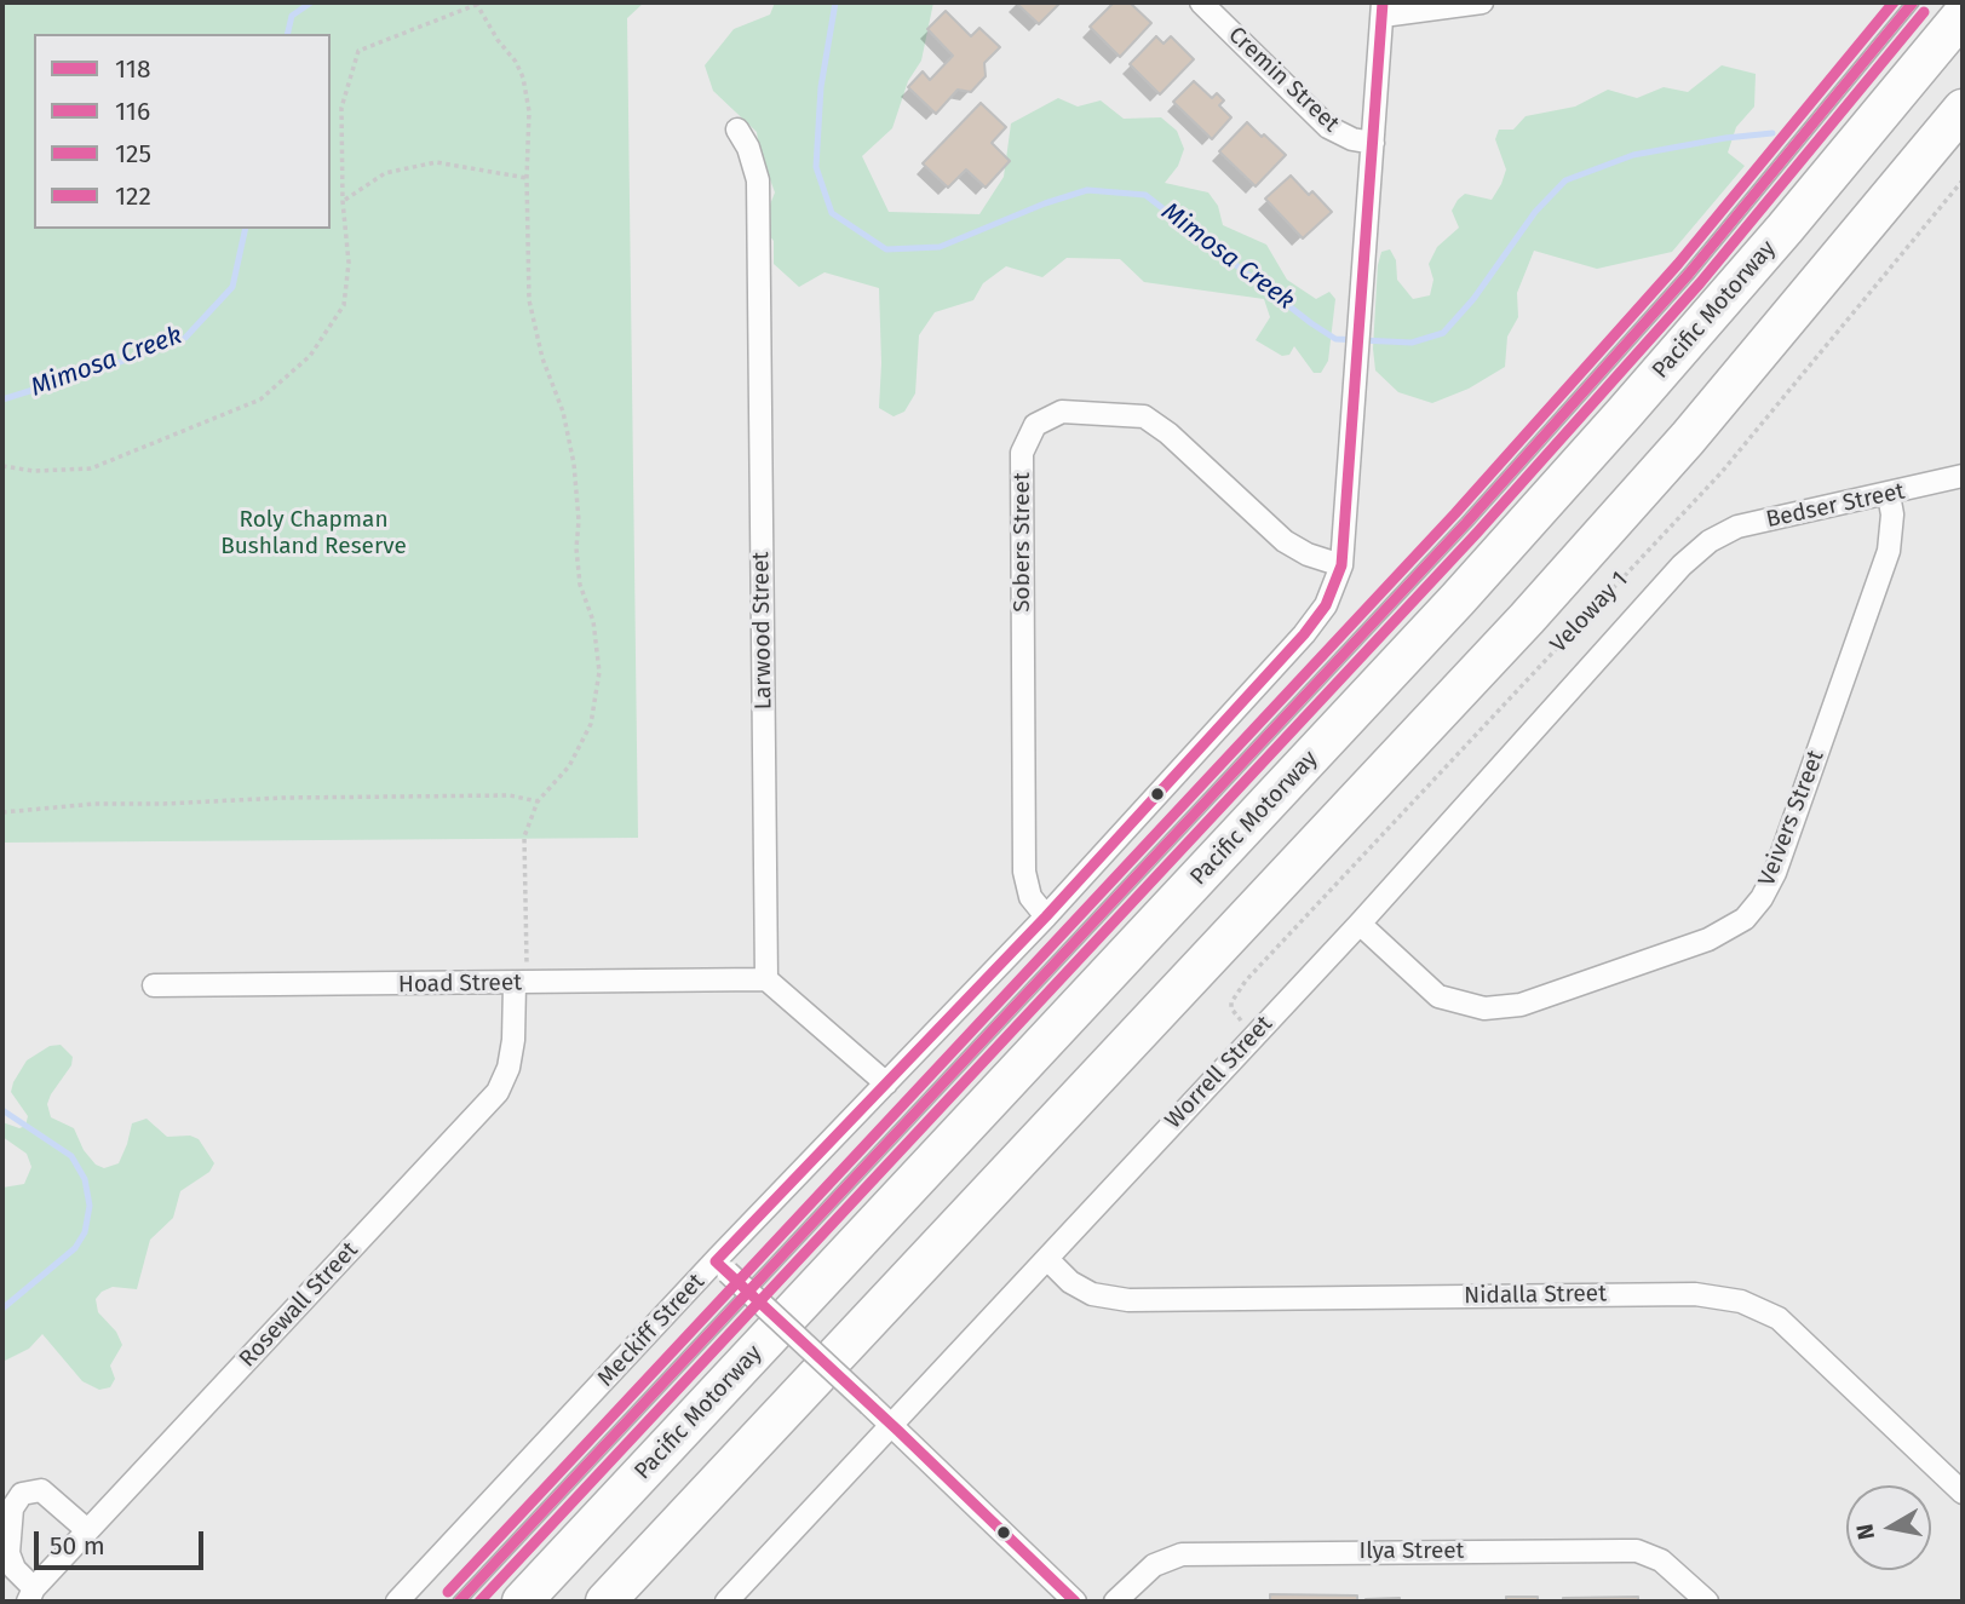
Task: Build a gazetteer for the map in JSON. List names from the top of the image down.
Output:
{
  "streets": {
    "highway": ["Pacific Motorway"],
    "street": [
      "Cremin Street",
      "Bedser Street",
      "Sobers Street",
      "Larwood Street",
      "Veivers Street",
      "Hoad Street",
      "Worrell Street",
      "Nidalla Street",
      "Rosewall Street",
      "Meckiff Street",
      "Ilya Street"
    ],
    "path": ["Veloway 1"]
  },
  "crossings": [
    ["Cremin Street", "Meckiff Street"],
    ["Bedser Street", "Veivers Street"],
    ["Bedser Street", "Worrell Street"],
    ["Sobers Street", "Meckiff Street"],
    ["Veloway 1", "Worrell Street"],
    ["Larwood Street", "Hoad Street"],
    ["Veivers Street", "Worrell Street"],
    ["Hoad Street", "Rosewall Street"],
    ["Worrell Street", "Nidalla Street"]
  ],
  "water": ["Mimosa Creek"],
  "parks": ["Roly Chapman Bushland Reserve"],
  "lines": [
    "transit line 118",
    "transit line 125",
    "transit line 122",
    "transit line 116"
  ],
  "legend": [
    "118",
    "116",
    "125",
    "122"
  ],
  "scale_bar": "50 m",
  "north": "left"
}
